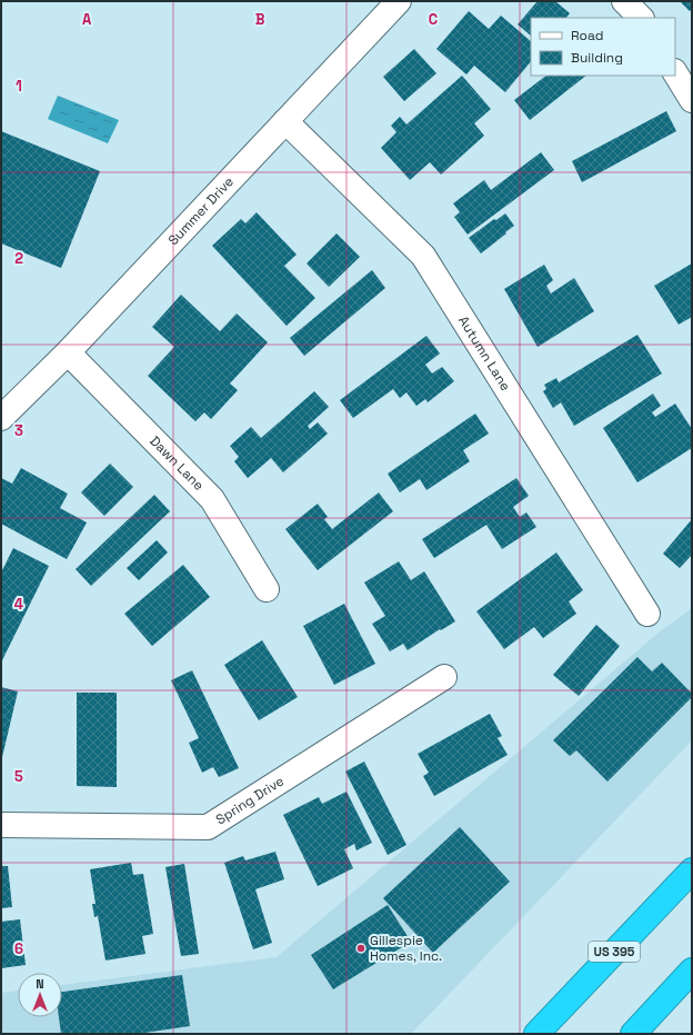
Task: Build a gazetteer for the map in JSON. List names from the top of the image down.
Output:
{
  "streets": {
    "highway": ["US 395"],
    "street": [
      "Summer Drive",
      "Autumn Lane",
      "Dawn Lane",
      "Spring Drive"
    ]
  },
  "crossings": [
    ["Summer Drive", "Autumn Lane"],
    ["Summer Drive", "Dawn Lane"]
  ],
  "places": ["Gillespie Homes, Inc."],
  "legend": ["Road", "Building"],
  "north": "top",
  "grid": {
    "columns": ["A", "B", "C"],
    "rows": [
      "1",
      "2",
      "3",
      "4",
      "5",
      "6"
    ]
  }
}
